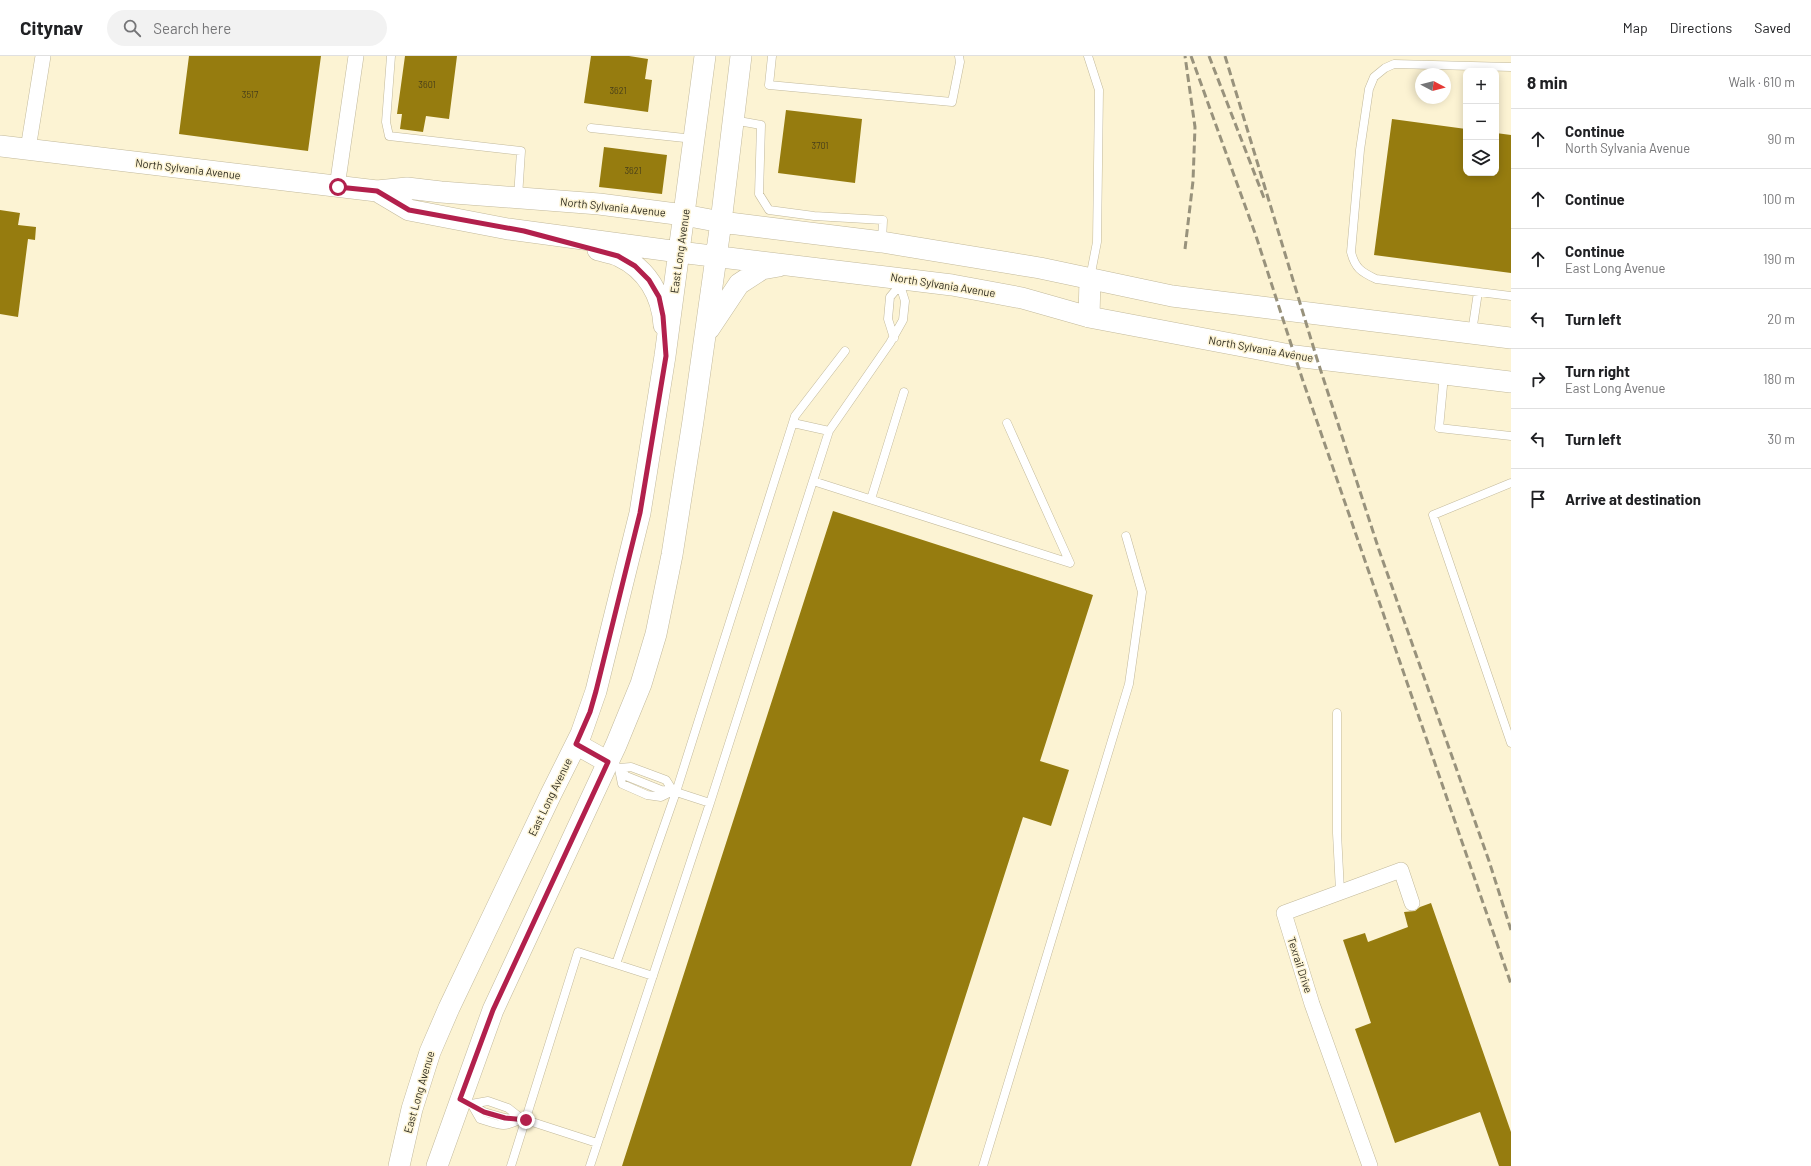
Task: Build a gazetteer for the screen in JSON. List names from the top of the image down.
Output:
{
  "streets": {
    "main road": ["North Sylvania Avenue", "East Long Avenue"],
    "street": ["Texrail Drive"]
  },
  "crossings": [
    ["North Sylvania Avenue", "East Long Avenue"]
  ],
  "house_numbers": [
    "3601",
    "3621",
    "3517",
    "3701",
    "3621"
  ],
  "north": "right",
  "page": {
    "header": "Citynav",
    "search": "Search here",
    "nav": ["Map", "Directions", "Saved"],
    "heading": ["8 min", "Walk · 610 m"],
    "map_buttons": ["+", "−"],
    "list": [
      ["Continue", "North Sylvania Avenue", "90 m"],
      ["Continue", "100 m"],
      ["Continue", "East Long Avenue", "190 m"],
      ["Turn left", "20 m"],
      ["Turn right", "East Long Avenue", "180 m"],
      ["Turn left", "30 m"],
      "Arrive at destination"
    ]
  }
}
